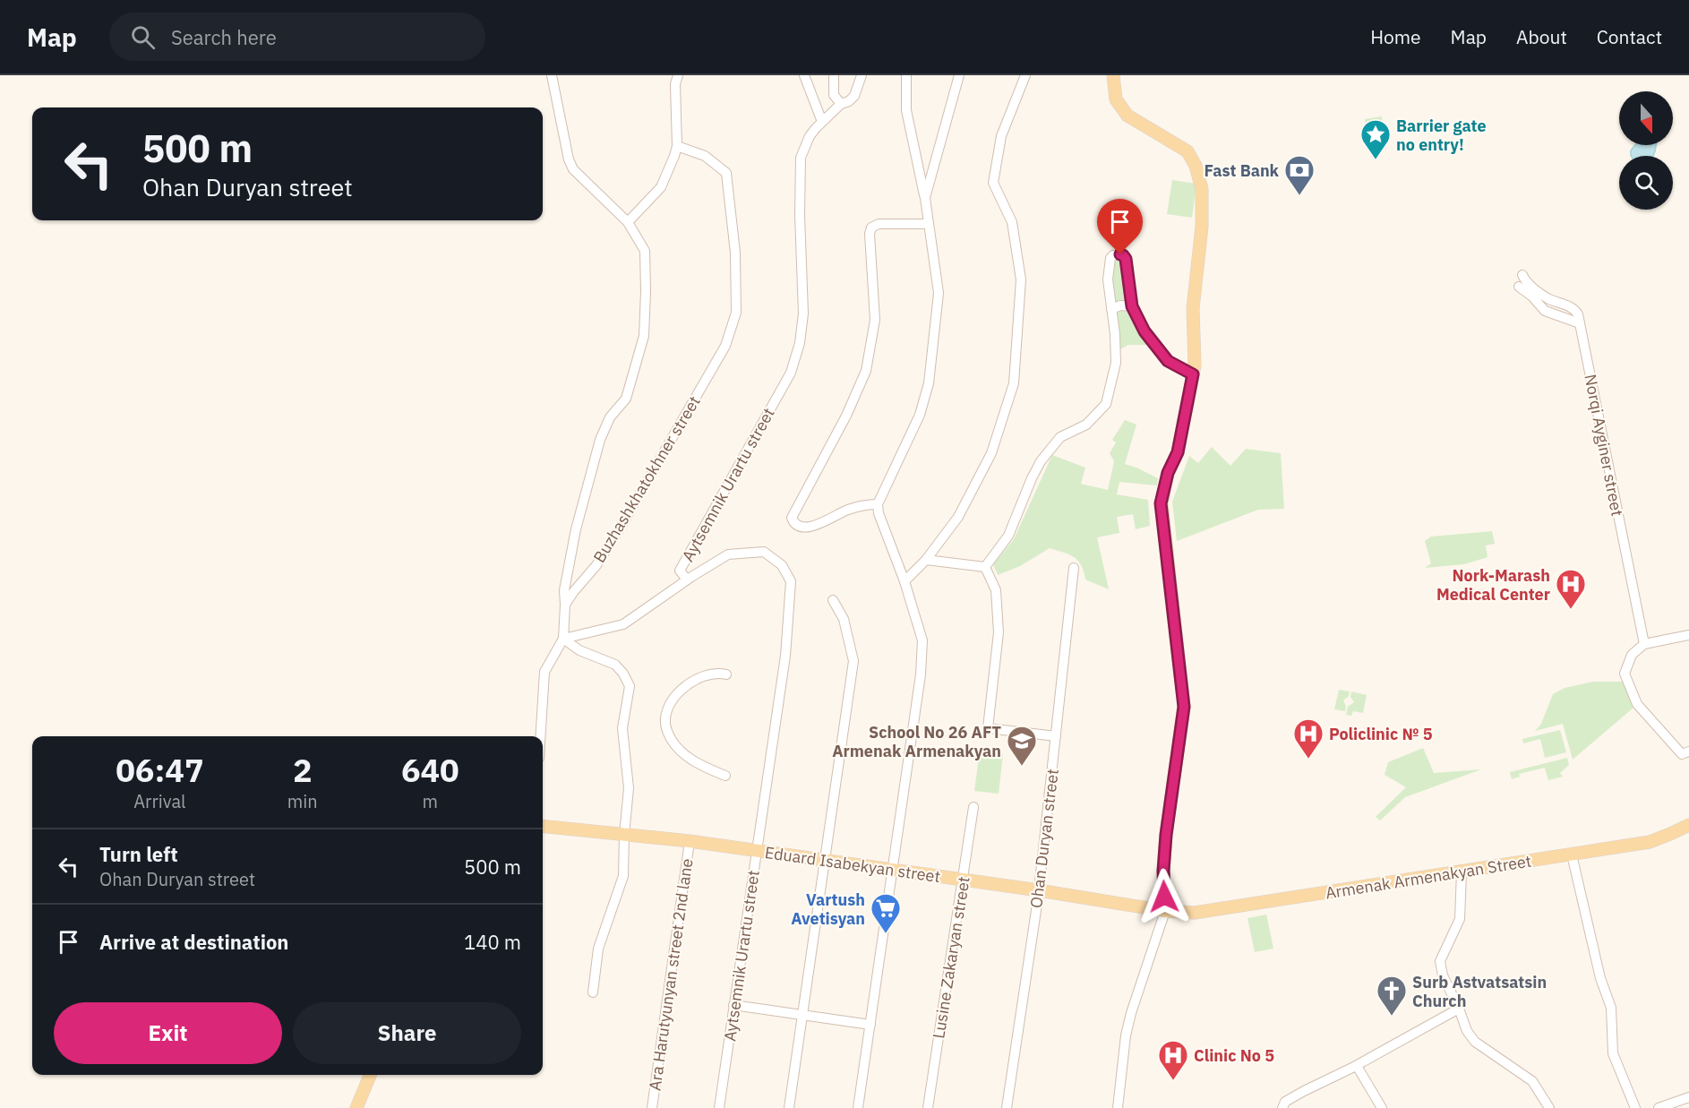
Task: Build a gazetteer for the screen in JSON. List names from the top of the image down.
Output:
{
  "streets": {
    "main road": ["Eduard Isabekyan street", "Armenak Armenakyan Street"],
    "street": [
      "Norqi Ayginer street",
      "Buzhashkhatokhner street",
      "Aytsemnik Urartu street",
      "Ohan Duryan street",
      "Lusine Zakaryan street",
      "Ara Harutyunyan street 2nd lane"
    ]
  },
  "crossings": [
    ["Aytsemnik Urartu street", "Eduard Isabekyan street"],
    ["Ohan Duryan street", "Eduard Isabekyan street"],
    ["Eduard Isabekyan street", "Armenak Armenakyan Street"],
    ["Eduard Isabekyan street", "Lusine Zakaryan street"],
    ["Eduard Isabekyan street", "Ara Harutyunyan street 2nd lane"]
  ],
  "places": {
    "place": ["Barrier gate no entry!"],
    "bank": ["Fast Bank"],
    "hospital": ["Nork-Marash Medical Center", "Policlinic № 5", "Clinic No 5"],
    "school or university": ["School No 26 AFT Armenak Armenakyan"],
    "supermarket": ["Vartush Avetisyan"],
    "church": ["Surb Astvatsatsin Church"]
  },
  "north": "bottom",
  "page": {
    "header": "Map",
    "search": "Search here",
    "nav": [
      "Home",
      "Map",
      "About",
      "Contact"
    ],
    "turn": ["500 m", "Ohan Duryan street"],
    "eta": [
      "06:47",
      "Arrival",
      "2",
      "min",
      "640",
      "m"
    ],
    "list": [
      {
        "name": "Turn left",
        "note": "Ohan Duryan street",
        "value": "500 m"
      },
      {
        "name": "Arrive at destination",
        "value": "140 m"
      }
    ],
    "buttons": ["Exit", "Share"]
  }
}
